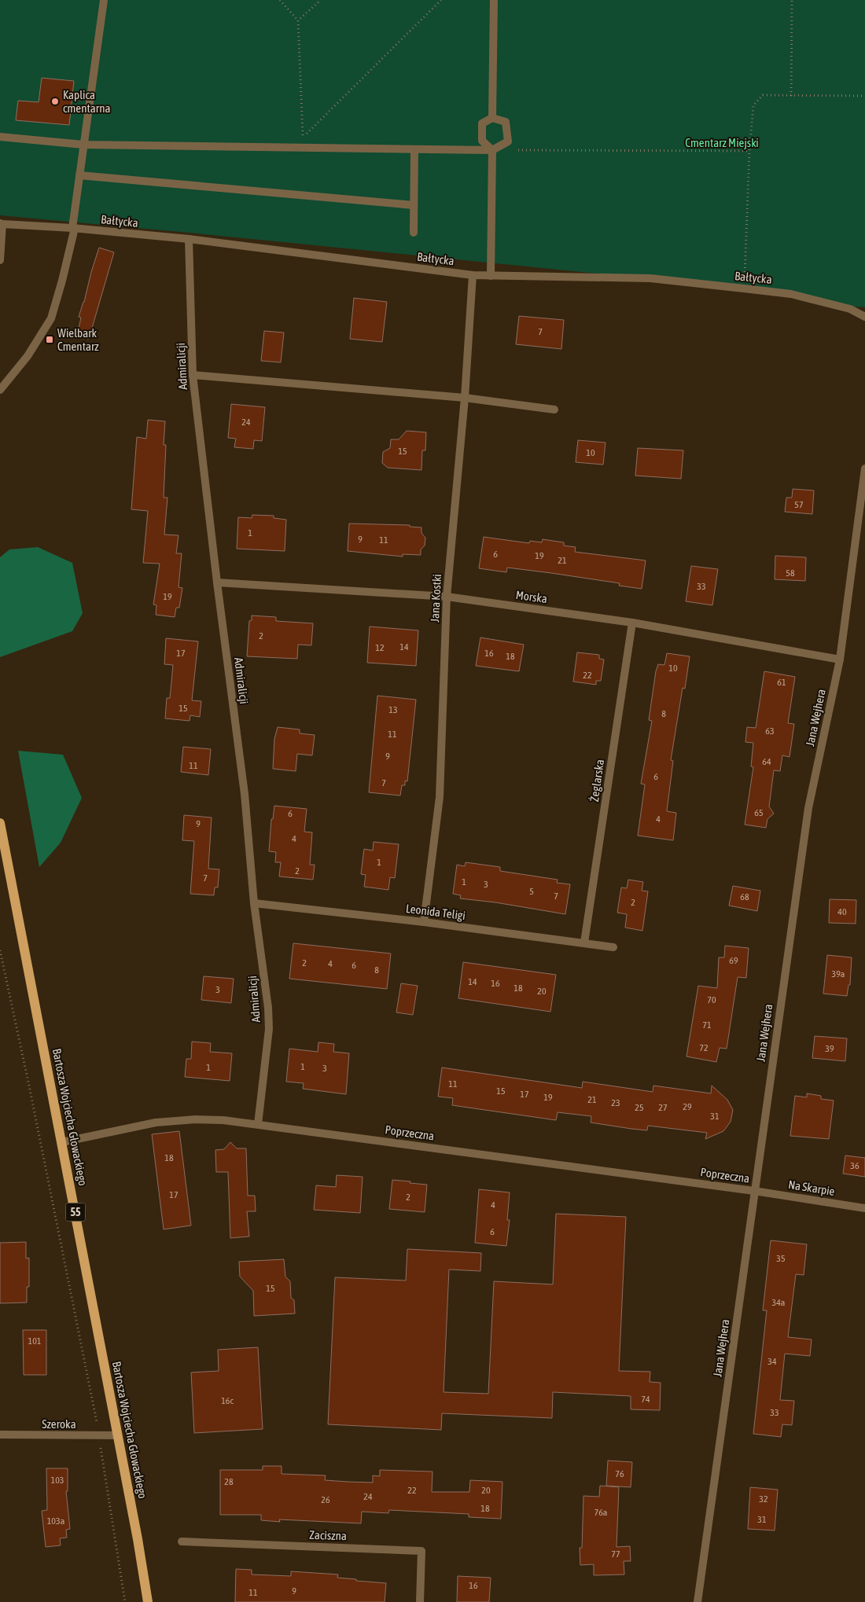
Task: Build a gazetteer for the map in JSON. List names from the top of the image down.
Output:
{
  "streets": {
    "main road": ["Bartosza Wojciecha Głowackiego", "55"],
    "street": [
      "Bałtycka",
      "Admiralicji",
      "Morska",
      "Jana Kostki",
      "Jana Wejhera",
      "Żeglarska",
      "Leonida Teligi",
      "Poprzeczna",
      "Na Skarpie",
      "Szeroka",
      "Zaciszna"
    ]
  },
  "crossings": [
    ["Bałtycka", "Admiralicji"],
    ["Bałtycka", "Jana Kostki"],
    ["Admiralicji", "Morska"],
    ["Admiralicji", "Leonida Teligi"],
    ["Admiralicji", "Poprzeczna"],
    ["Morska", "Jana Kostki"],
    ["Morska", "Jana Wejhera"],
    ["Morska", "Żeglarska"],
    ["Jana Kostki", "Leonida Teligi"],
    ["Jana Wejhera", "Poprzeczna"],
    ["Jana Wejhera", "Na Skarpie"],
    ["Żeglarska", "Leonida Teligi"],
    ["Bartosza Wojciecha Głowackiego", "Poprzeczna"],
    ["Bartosza Wojciecha Głowackiego", "Szeroka"],
    ["Poprzeczna", "Na Skarpie"]
  ],
  "parks": ["Cmentarz Miejski"],
  "places": {
    "other": ["Kaplica cmentarna"],
    "transit": ["Wielbark Cmentarz"]
  },
  "house_numbers": [
    "7",
    "24",
    "15",
    "10",
    "57",
    "1",
    "9",
    "11",
    "6",
    "19",
    "21",
    "58",
    "33",
    "19",
    "2",
    "14",
    "12",
    "17",
    "16",
    "18",
    "10",
    "22",
    "61",
    "15",
    "13",
    "8",
    "63",
    "11",
    "9",
    "64",
    "11",
    "6",
    "7",
    "65",
    "6",
    "4",
    "9",
    "4",
    "1",
    "2",
    "7",
    "1",
    "3",
    "5",
    "7",
    "68",
    "2",
    "40",
    "69",
    "2",
    "4",
    "6",
    "8",
    "39a",
    "14",
    "16",
    "18",
    "3",
    "20",
    "70",
    "71",
    "72",
    "39",
    "1",
    "1",
    "3",
    "11",
    "15",
    "17",
    "19",
    "21",
    "23",
    "29",
    "25",
    "27",
    "31",
    "18",
    "36",
    "17",
    "2",
    "4",
    "6",
    "35",
    "15",
    "34a",
    "101",
    "34",
    "74",
    "16c",
    "33",
    "76",
    "103",
    "28",
    "22",
    "20",
    "24",
    "32",
    "26",
    "18",
    "76a",
    "31",
    "103a",
    "77",
    "16",
    "9",
    "11"
  ]
}
